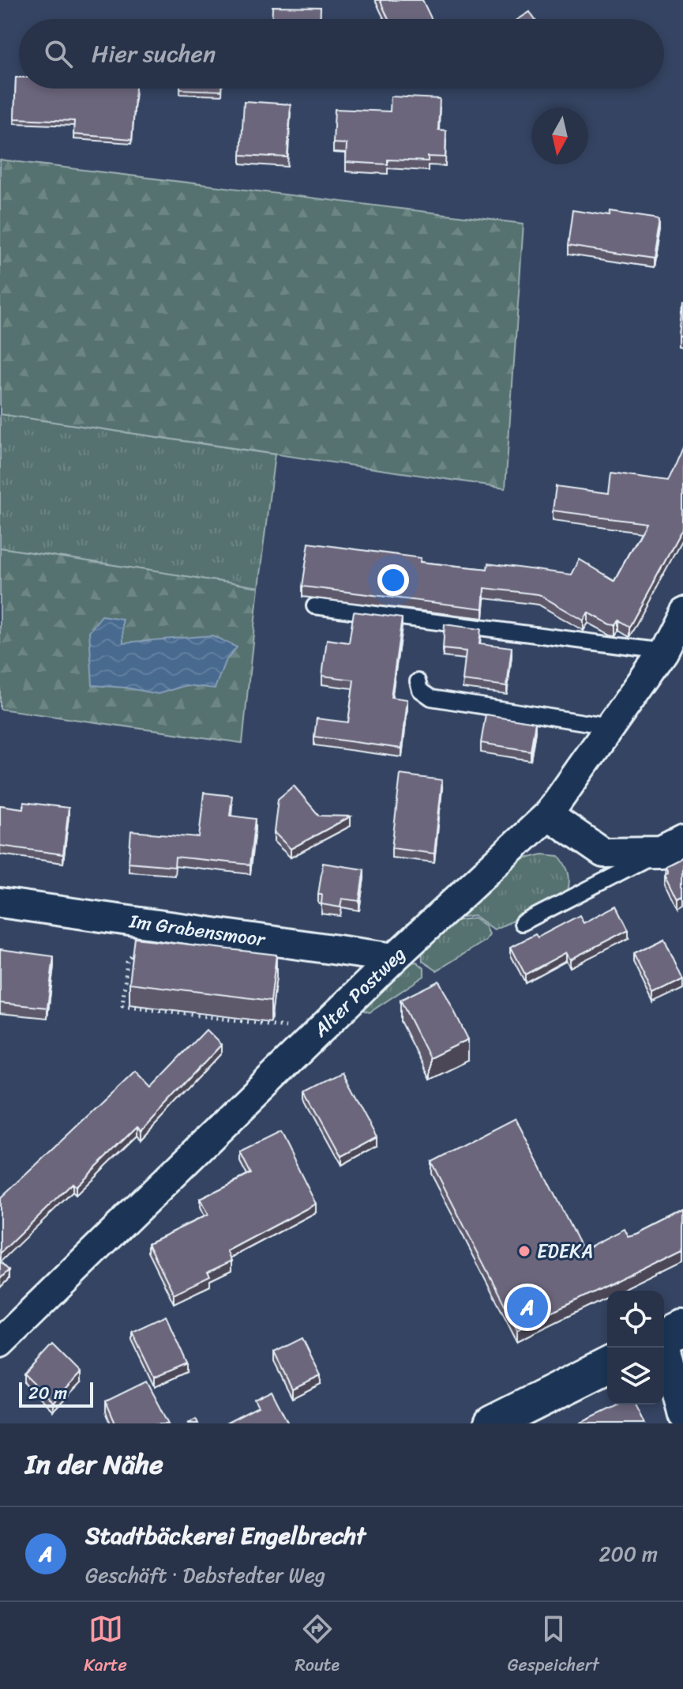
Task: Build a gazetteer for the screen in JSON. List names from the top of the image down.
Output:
{
  "streets": {
    "street": ["Im Grabensmoor", "Alter Postweg"]
  },
  "crossings": [
    ["Im Grabensmoor", "Alter Postweg"]
  ],
  "places": ["EDEKA"],
  "scale_bar": "20 m",
  "north": "bottom",
  "page": {
    "search": "Hier suchen",
    "pins": "A",
    "scale": "20 m",
    "heading": "In der Nähe",
    "list": [
      {
        "mark": "A",
        "name": "Stadtbäckerei Engelbrecht",
        "note": "Geschäft · Debstedter Weg",
        "value": "200 m"
      }
    ],
    "nav": ["Karte", "Route", "Gespeichert"]
  }
}
